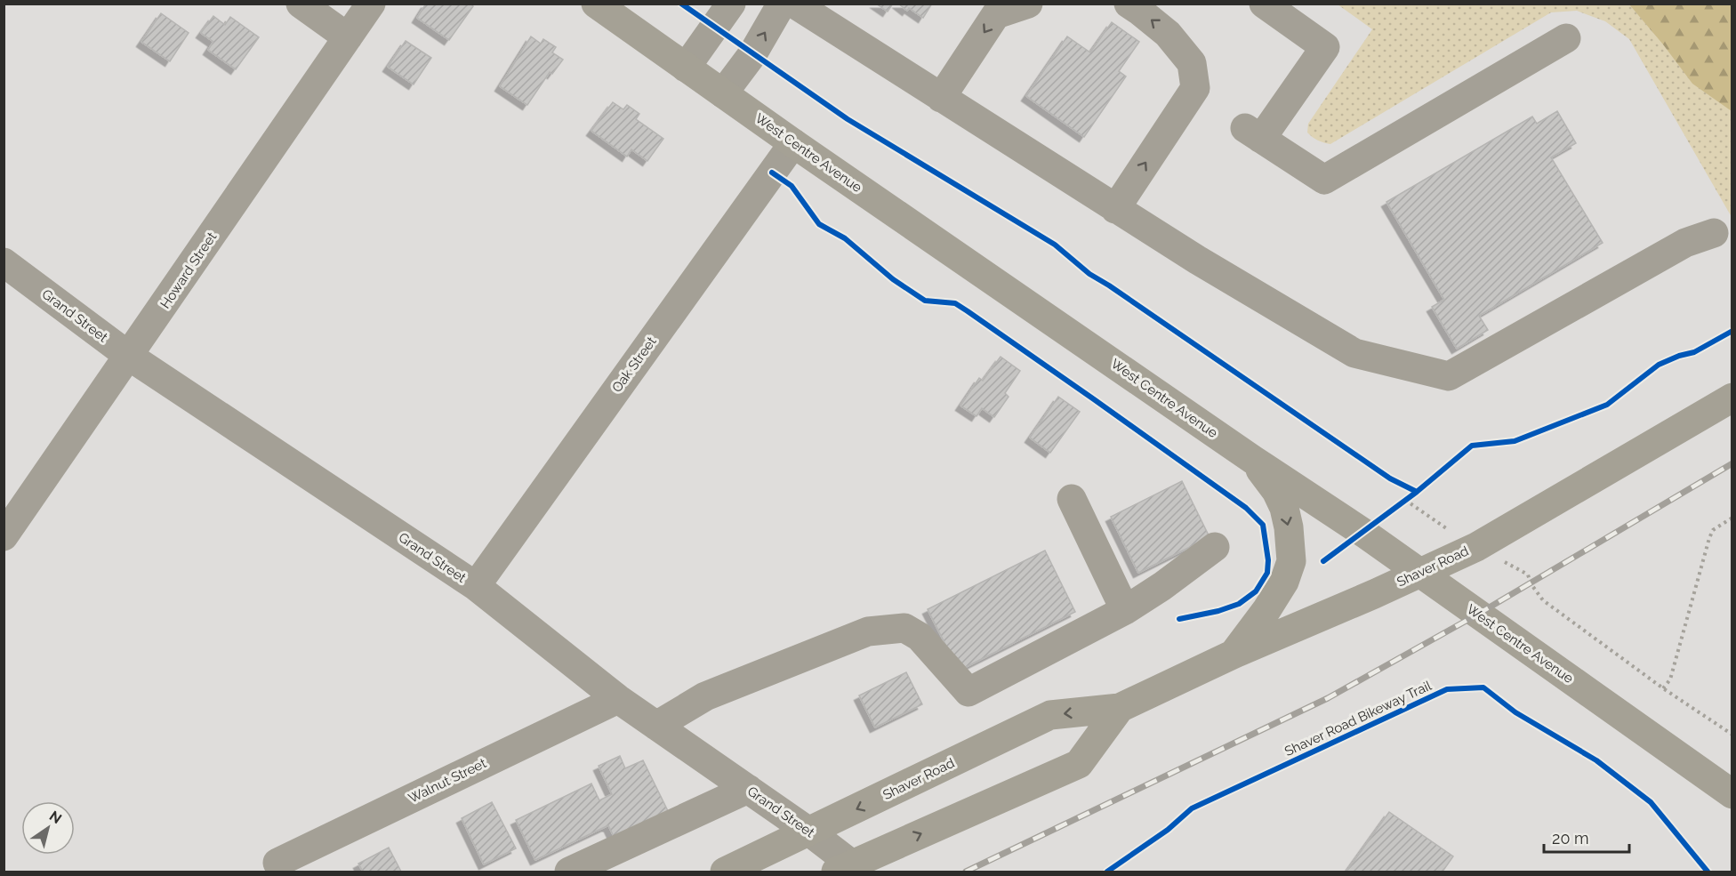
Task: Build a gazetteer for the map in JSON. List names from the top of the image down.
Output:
{
  "streets": {
    "main road": ["West Centre Avenue", "Shaver Road"],
    "street": [
      "Howard Street",
      "Grand Street",
      "Oak Street",
      "Walnut Street"
    ],
    "cycle path": ["Shaver Road Bikeway Trail"]
  },
  "crossings": [
    ["West Centre Avenue", "Oak Street"],
    ["West Centre Avenue", "Shaver Road"],
    ["Howard Street", "Grand Street"],
    ["Grand Street", "Oak Street"],
    ["Grand Street", "Shaver Road"],
    ["Grand Street", "Walnut Street"]
  ],
  "scale_bar": "20 m",
  "north": "top right"
}
